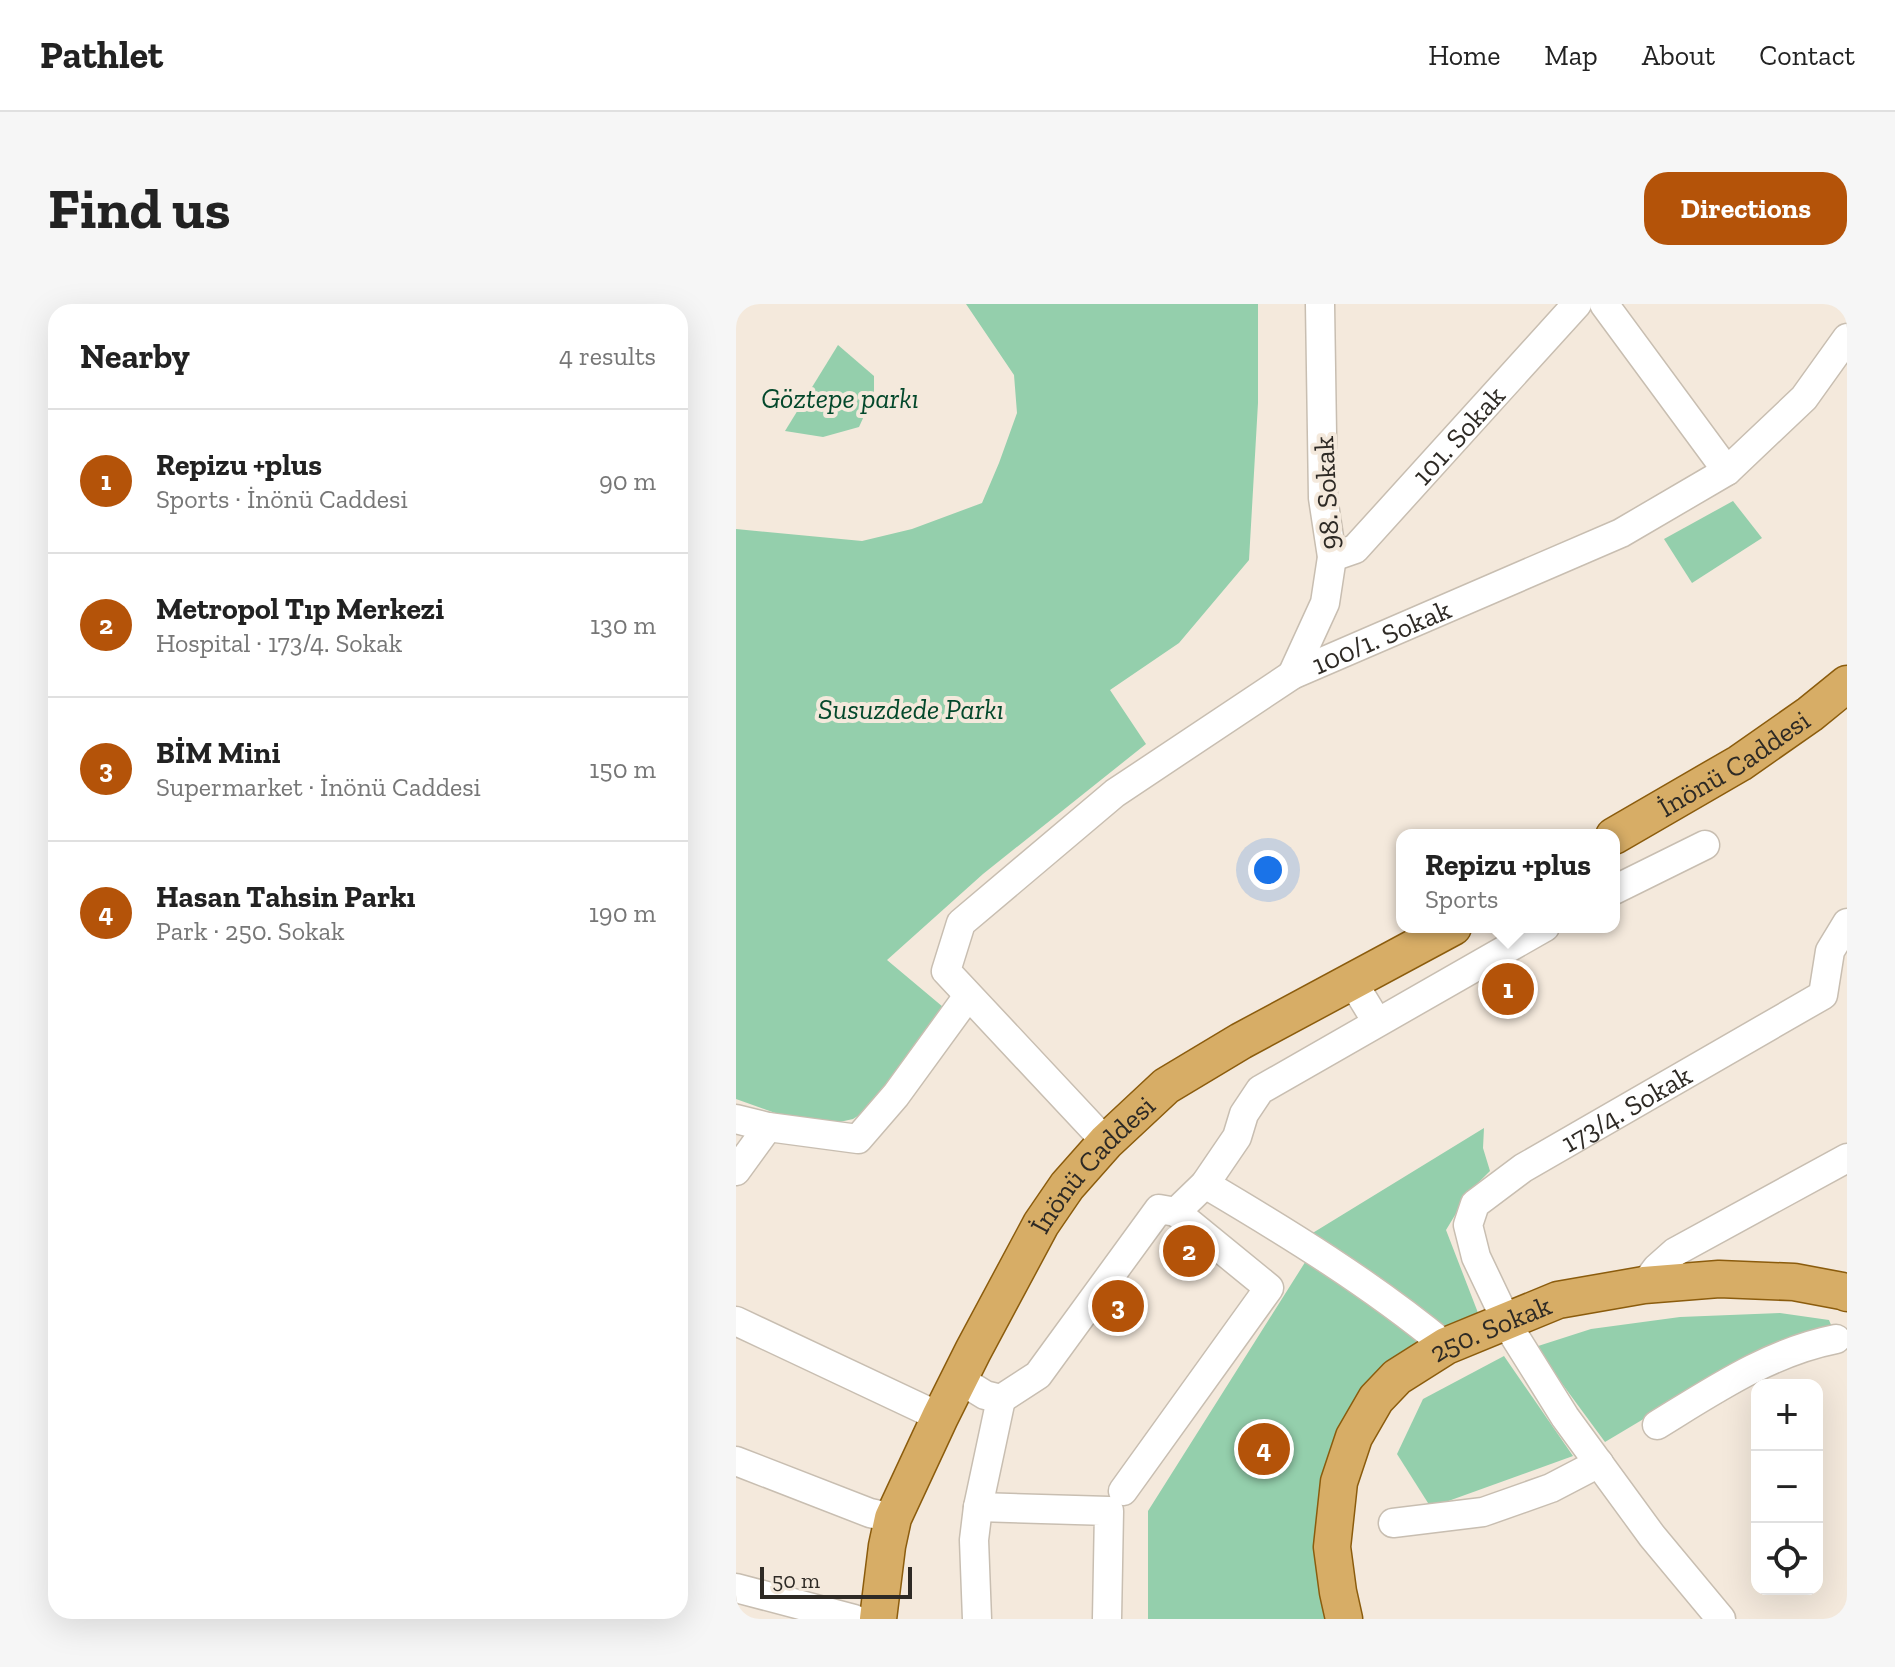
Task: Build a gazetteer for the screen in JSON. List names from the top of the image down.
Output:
{
  "streets": {
    "main road": ["İnönü Caddesi", "250. Sokak"],
    "street": [
      "101. Sokak",
      "98. Sokak",
      "100/1. Sokak",
      "173/4. Sokak"
    ]
  },
  "crossings": [
    ["101. Sokak", "98. Sokak"],
    ["98. Sokak", "100/1. Sokak"],
    ["173/4. Sokak", "250. Sokak"]
  ],
  "parks": ["Göztepe parkı", "Susuzdede Parkı"],
  "scale_bar": "50 m",
  "page": {
    "header": "Pathlet",
    "nav": [
      "Home",
      "Map",
      "About",
      "Contact"
    ],
    "buttons": "Directions",
    "title": "Find us",
    "heading": ["Nearby", "4 results"],
    "list": [
      {
        "mark": "1",
        "name": "Repizu +plus",
        "note": "Sports · İnönü Caddesi",
        "value": "90 m"
      },
      {
        "mark": "2",
        "name": "Metropol Tıp Merkezi",
        "note": "Hospital · 173/4. Sokak",
        "value": "130 m"
      },
      {
        "mark": "3",
        "name": "BİM Mini",
        "note": "Supermarket · İnönü Caddesi",
        "value": "150 m"
      },
      {
        "mark": "4",
        "name": "Hasan Tahsin Parkı",
        "note": "Park · 250. Sokak",
        "value": "190 m"
      }
    ],
    "popup": ["Repizu +plus", "Sports"],
    "pins": [
      "1",
      "2",
      "3",
      "4"
    ],
    "map_buttons": ["+", "−"],
    "scale": "50 m"
  }
}
